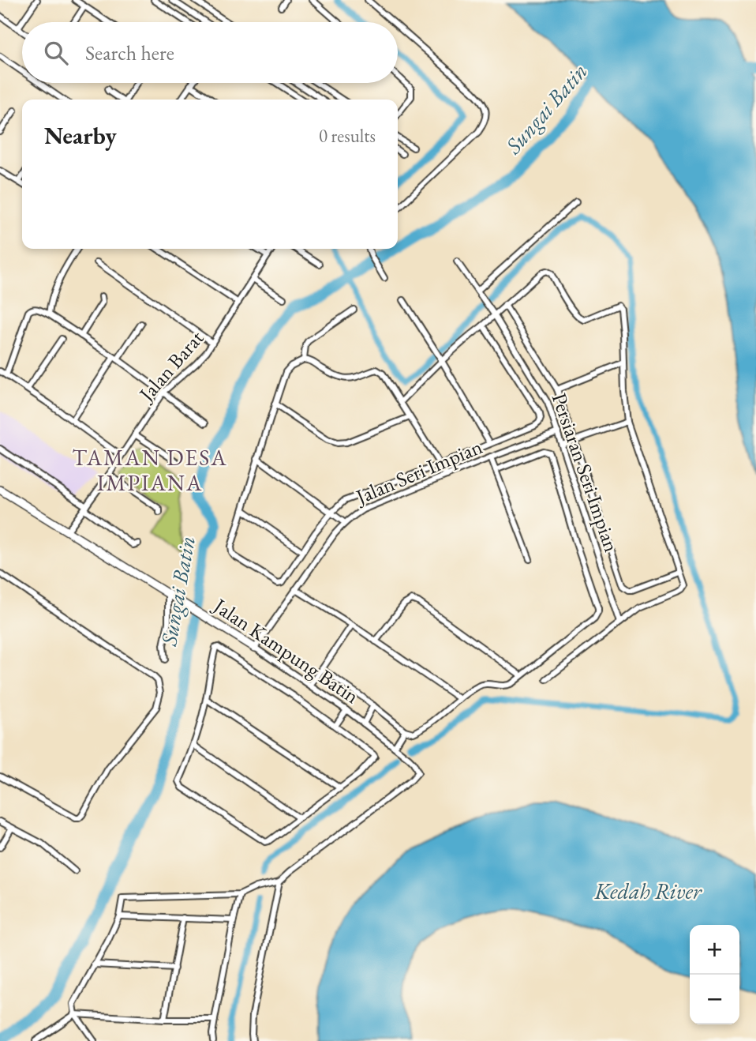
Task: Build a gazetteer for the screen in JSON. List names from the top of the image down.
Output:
{
  "streets": {
    "street": [
      "Jalan Barat",
      "Jalan Seri Impian",
      "Persiaran Seri Impian",
      "Jalan Kampung Batin"
    ]
  },
  "crossings": [
    ["Jalan Barat", "Jalan Kampung Batin"],
    ["Jalan Seri Impian", "Persiaran Seri Impian"],
    ["Jalan Seri Impian", "Jalan Kampung Batin"]
  ],
  "districts": ["TAMAN DESA IMPIANA"],
  "water": ["Sungai Batin", "Kedah River"],
  "page": {
    "search": "Search here",
    "heading": ["Nearby", "0 results"],
    "map_buttons": ["+", "−"]
  }
}
